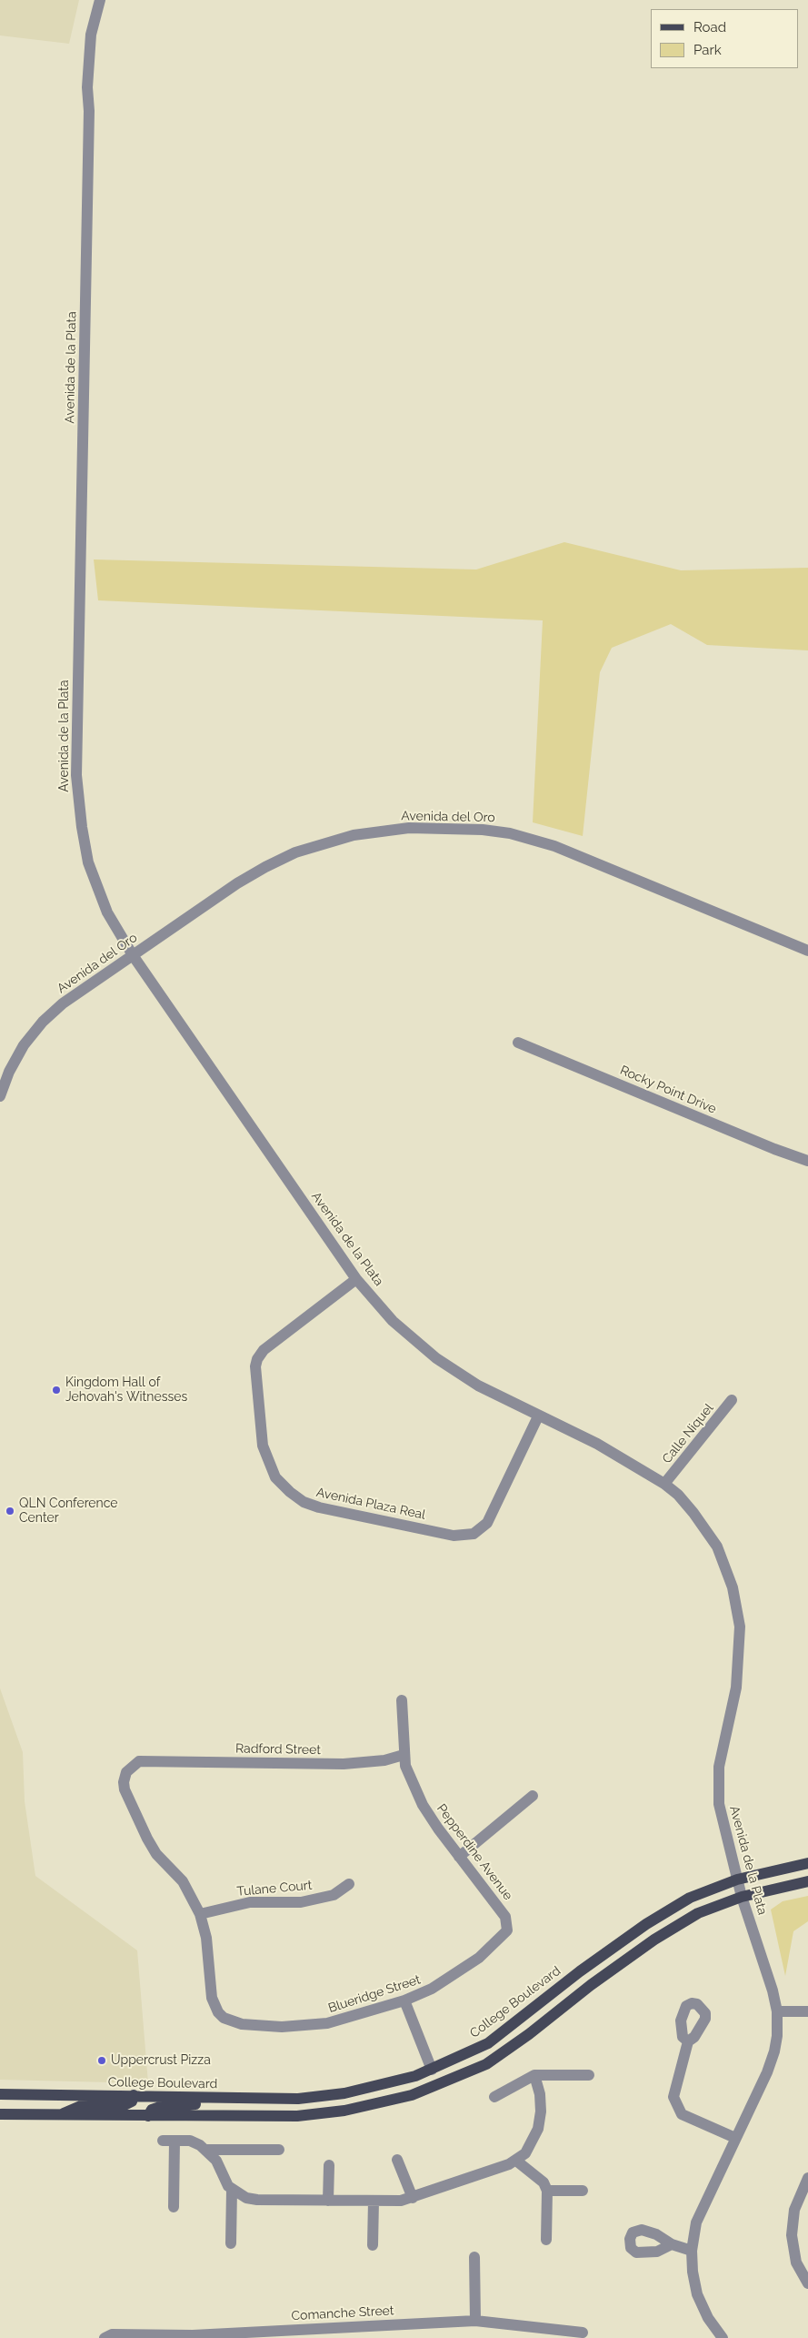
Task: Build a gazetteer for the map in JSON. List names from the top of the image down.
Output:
{
  "streets": {
    "main road": ["College Boulevard"],
    "street": [
      "Avenida de la Plata",
      "Avenida del Oro",
      "Rocky Point Drive",
      "Calle Niquel",
      "Avenida Plaza Real",
      "Radford Street",
      "Pepperdine Avenue",
      "Tulane Court",
      "Blueridge Street",
      "Comanche Street"
    ]
  },
  "crossings": [
    ["Avenida de la Plata", "Avenida del Oro"],
    ["Avenida de la Plata", "Calle Niquel"],
    ["Avenida de la Plata", "Avenida Plaza Real"],
    ["Avenida de la Plata", "College Boulevard"],
    ["Radford Street", "Pepperdine Avenue"],
    ["Radford Street", "Tulane Court"],
    ["Radford Street", "Blueridge Street"],
    ["Pepperdine Avenue", "Blueridge Street"],
    ["Tulane Court", "Blueridge Street"]
  ],
  "places": ["Kingdom Hall of Jehovah's Witnesses", "QLN Conference Center", "Uppercrust Pizza"],
  "legend": ["Road", "Park"]
}
